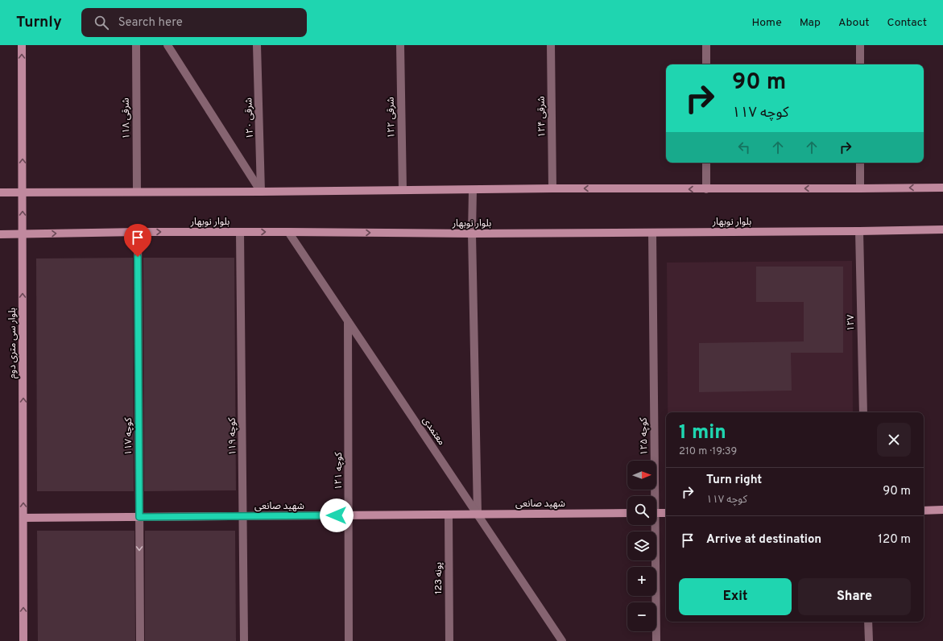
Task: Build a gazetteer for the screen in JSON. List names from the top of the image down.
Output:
{
  "streets": {
    "main road": ["بلوار نوبهار", "بلوار سی متری دوم", "شهید صانعی"],
    "street": [
      "۱۲۴ شرقی",
      "۱۲۲ شرقی",
      "۱۱۸ شرقی",
      "۱۲۰ شرقی",
      "۱۲۷",
      "معتمدی",
      "کوچه ۱۱۷",
      "کوچه ۱۱۹",
      "کوچه ۱۲۵",
      "کوچه ۱۲۱",
      "123 پونه"
    ]
  },
  "crossings": [
    ["بلوار نوبهار", "۱۲۷"],
    ["بلوار نوبهار", "بلوار سی متری دوم"],
    ["بلوار نوبهار", "معتمدی"],
    ["بلوار نوبهار", "کوچه ۱۱۷"],
    ["بلوار نوبهار", "کوچه ۱۱۹"],
    ["بلوار نوبهار", "کوچه ۱۲۵"],
    ["بلوار سی متری دوم", "شهید صانعی"],
    ["معتمدی", "کوچه ۱۲۱"],
    ["معتمدی", "شهید صانعی"],
    ["کوچه ۱۱۷", "شهید صانعی"],
    ["کوچه ۱۱۹", "شهید صانعی"],
    ["کوچه ۱۲۱", "شهید صانعی"],
    ["شهید صانعی", "123 پونه"]
  ],
  "one_way": ["بلوار سی متری دوم"],
  "north": "right",
  "page": {
    "header": "Turnly",
    "search": "Search here",
    "nav": [
      "Home",
      "Map",
      "About",
      "Contact"
    ],
    "turn": ["90 m", "کوچه ۱۱۷"],
    "heading": ["1 min", "210 m · 19:39"],
    "map_buttons": ["+", "−"],
    "list": [
      {
        "name": "Turn right",
        "note": "کوچه ۱۱۷",
        "value": "90 m"
      },
      {
        "name": "Arrive at destination",
        "value": "120 m"
      }
    ],
    "buttons": ["Exit", "Share"]
  }
}
